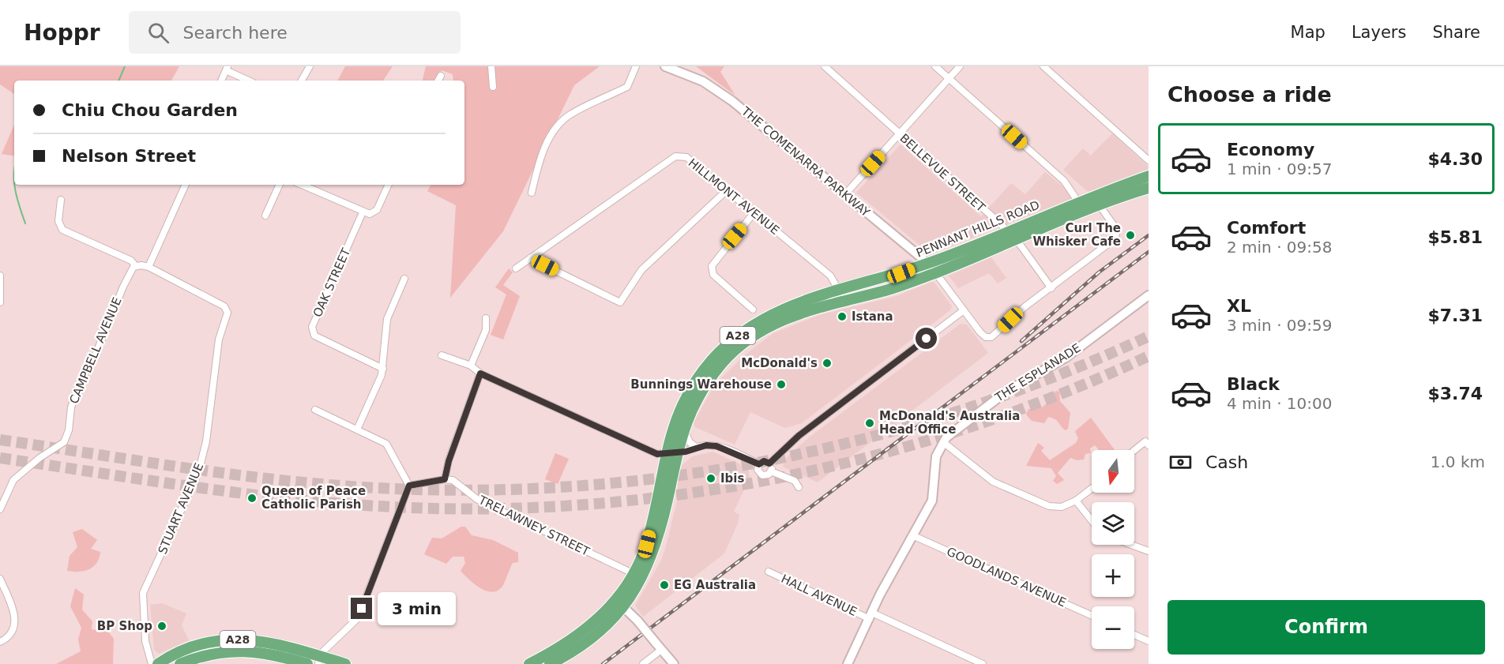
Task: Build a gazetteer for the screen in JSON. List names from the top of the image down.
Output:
{
  "streets": {
    "highway": ["PENNANT HILLS ROAD", "A28"],
    "main road": ["THE COMENARRA PARKWAY", "THE ESPLANADE"],
    "street": [
      "BELLEVUE STREET",
      "HILLMONT AVENUE",
      "OAK STREET",
      "CAMPBELL AVENUE",
      "STUART AVENUE",
      "TRELAWNEY STREET",
      "GOODLANDS AVENUE",
      "HALL AVENUE"
    ]
  },
  "crossings": [
    ["THE COMENARRA PARKWAY", "PENNANT HILLS ROAD"],
    ["BELLEVUE STREET", "PENNANT HILLS ROAD"],
    ["HILLMONT AVENUE", "PENNANT HILLS ROAD"],
    ["PENNANT HILLS ROAD", "TRELAWNEY STREET"],
    ["THE ESPLANADE", "GOODLANDS AVENUE"],
    ["THE ESPLANADE", "HALL AVENUE"]
  ],
  "places": [
    "Curl The Whisker Cafe",
    "Istana",
    "McDonald's",
    "Bunnings Warehouse",
    "McDonald's Australia Head Office",
    "Ibis",
    "Queen of Peace Catholic Parish",
    "EG Australia",
    "BP Shop"
  ],
  "north": "bottom",
  "page": {
    "header": "Hoppr",
    "search": "Search here",
    "nav": ["Map", "Layers", "Share"],
    "heading": "Choose a ride",
    "banner": ["Chiu Chou Garden", "Nelson Street"],
    "list": [
      {
        "name": "Economy",
        "note": "1 min · 09:57",
        "value": "$4.30"
      },
      {
        "name": "Comfort",
        "note": "2 min · 09:58",
        "value": "$5.81"
      },
      {
        "name": "XL",
        "note": "3 min · 09:59",
        "value": "$7.31"
      },
      {
        "name": "Black",
        "note": "4 min · 10:00",
        "value": "$3.74"
      }
    ],
    "pay": ["Cash", "1.0 km"],
    "map_buttons": ["+", "−"],
    "buttons": "Confirm",
    "bubble": "3 min"
  }
}
